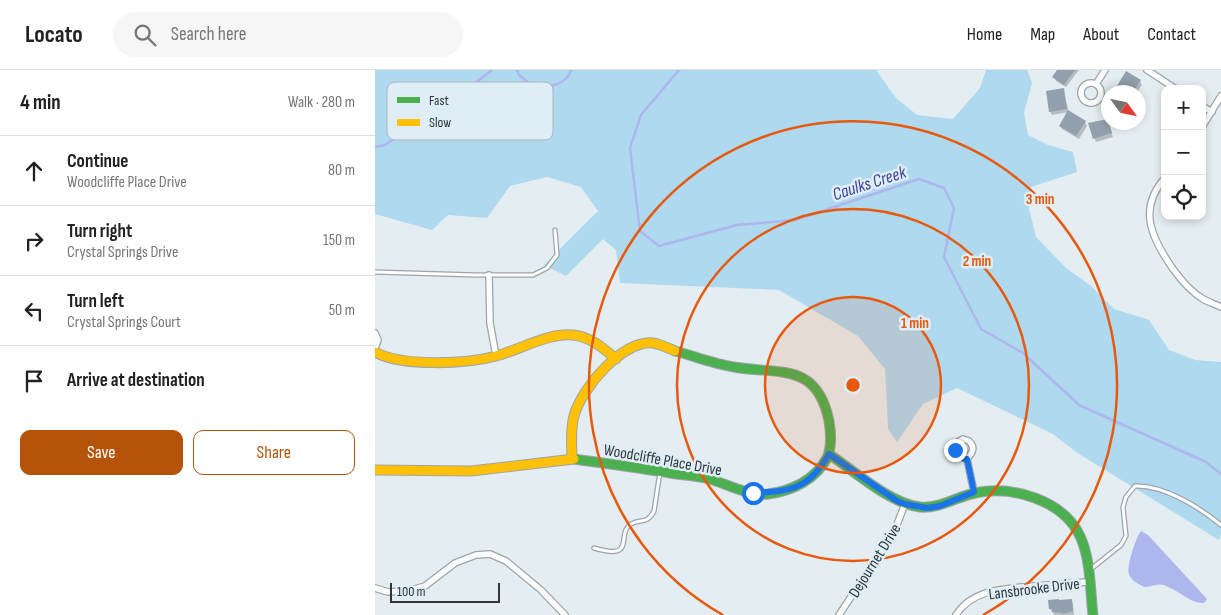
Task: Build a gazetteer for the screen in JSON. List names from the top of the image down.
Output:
{
  "streets": {
    "street": ["Woodcliffe Place Drive", "Dejournet Drive", "Lansbrooke Drive"]
  },
  "water": ["Caulks Creek"],
  "legend": ["Fast", "Slow"],
  "scale_bar": "100 m",
  "north": "bottom right",
  "page": {
    "header": "Locato",
    "search": "Search here",
    "nav": [
      "Home",
      "Map",
      "About",
      "Contact"
    ],
    "heading": ["4 min", "Walk · 280 m"],
    "map_buttons": ["+", "−"],
    "list": [
      ["Continue", "Woodcliffe Place Drive", "80 m"],
      ["Turn right", "Crystal Springs Drive", "150 m"],
      ["Turn left", "Crystal Springs Court", "50 m"],
      "Arrive at destination"
    ],
    "buttons": ["Save", "Share"],
    "scale": "100 m"
  },
  "rings": ["3 min", "2 min", "1 min"]
}
